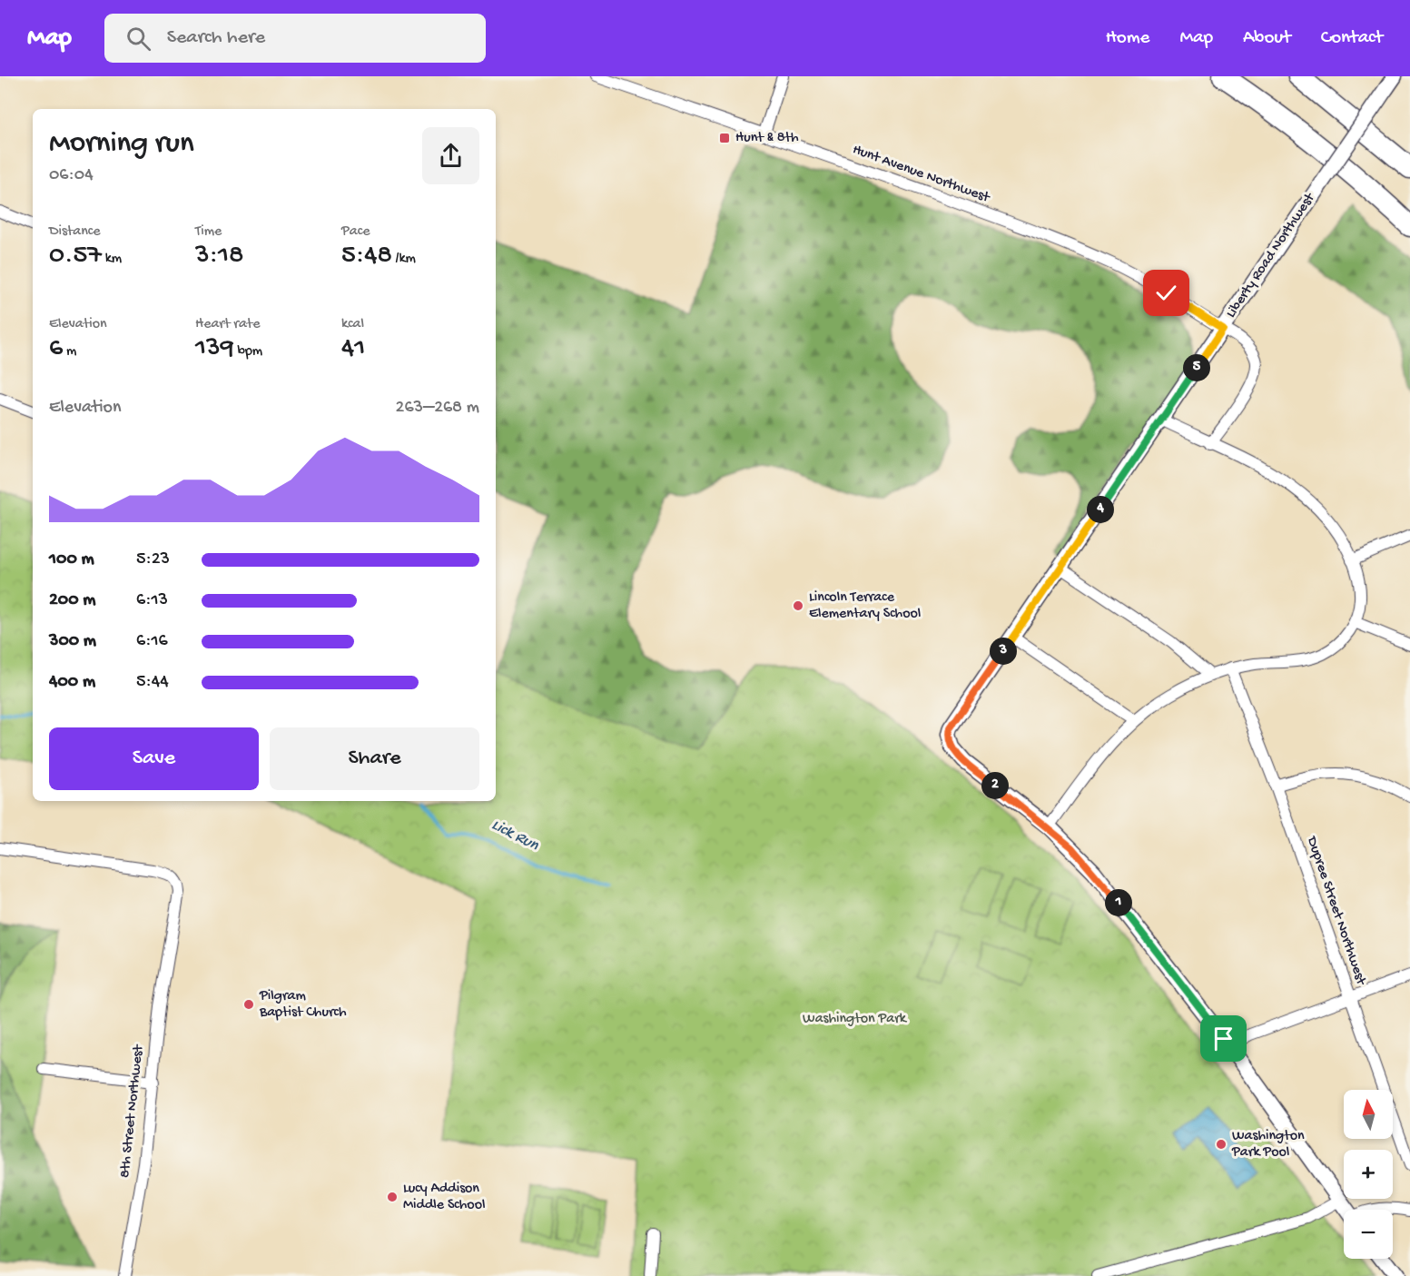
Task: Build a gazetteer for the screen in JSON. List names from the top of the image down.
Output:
{
  "streets": {
    "street": [
      "Hunt Avenue Northwest",
      "Liberty Road Northwest",
      "Dupree Street Northwest",
      "8th Street Northwest"
    ]
  },
  "crossings": [
    ["Hunt Avenue Northwest", "Liberty Road Northwest"]
  ],
  "water": ["Lick Run"],
  "parks": ["Washington Park"],
  "places": {
    "transit": ["Hunt & 8th"],
    "other": [
      "Lincoln Terrace Elementary School",
      "Pilgram Baptist Church",
      "Washington Park Pool",
      "Lucy Addison Middle School"
    ]
  },
  "north": "top",
  "page": {
    "header": "Map",
    "search": "Search here",
    "nav": [
      "Home",
      "Map",
      "About",
      "Contact"
    ],
    "heading": ["Morning run", "06:04"],
    "stats": [
      ["Distance", "0.57 km"],
      ["Time", "3:18"],
      ["Pace", "5:48 /km"],
      ["Elevation", "6 m"],
      ["Heart rate", "139 bpm"],
      ["kcal", "41"]
    ],
    "pins": [
      "5",
      "4",
      "3",
      "2",
      "1"
    ],
    "chart": ["Elevation", "263–268 m"],
    "list": [
      {
        "name": "100 m",
        "note": "5:23"
      },
      {
        "name": "200 m",
        "note": "6:13"
      },
      {
        "name": "300 m",
        "note": "6:16"
      },
      {
        "name": "400 m",
        "note": "5:44"
      }
    ],
    "buttons": ["Save", "Share"],
    "map_buttons": ["+", "−"]
  }
}
